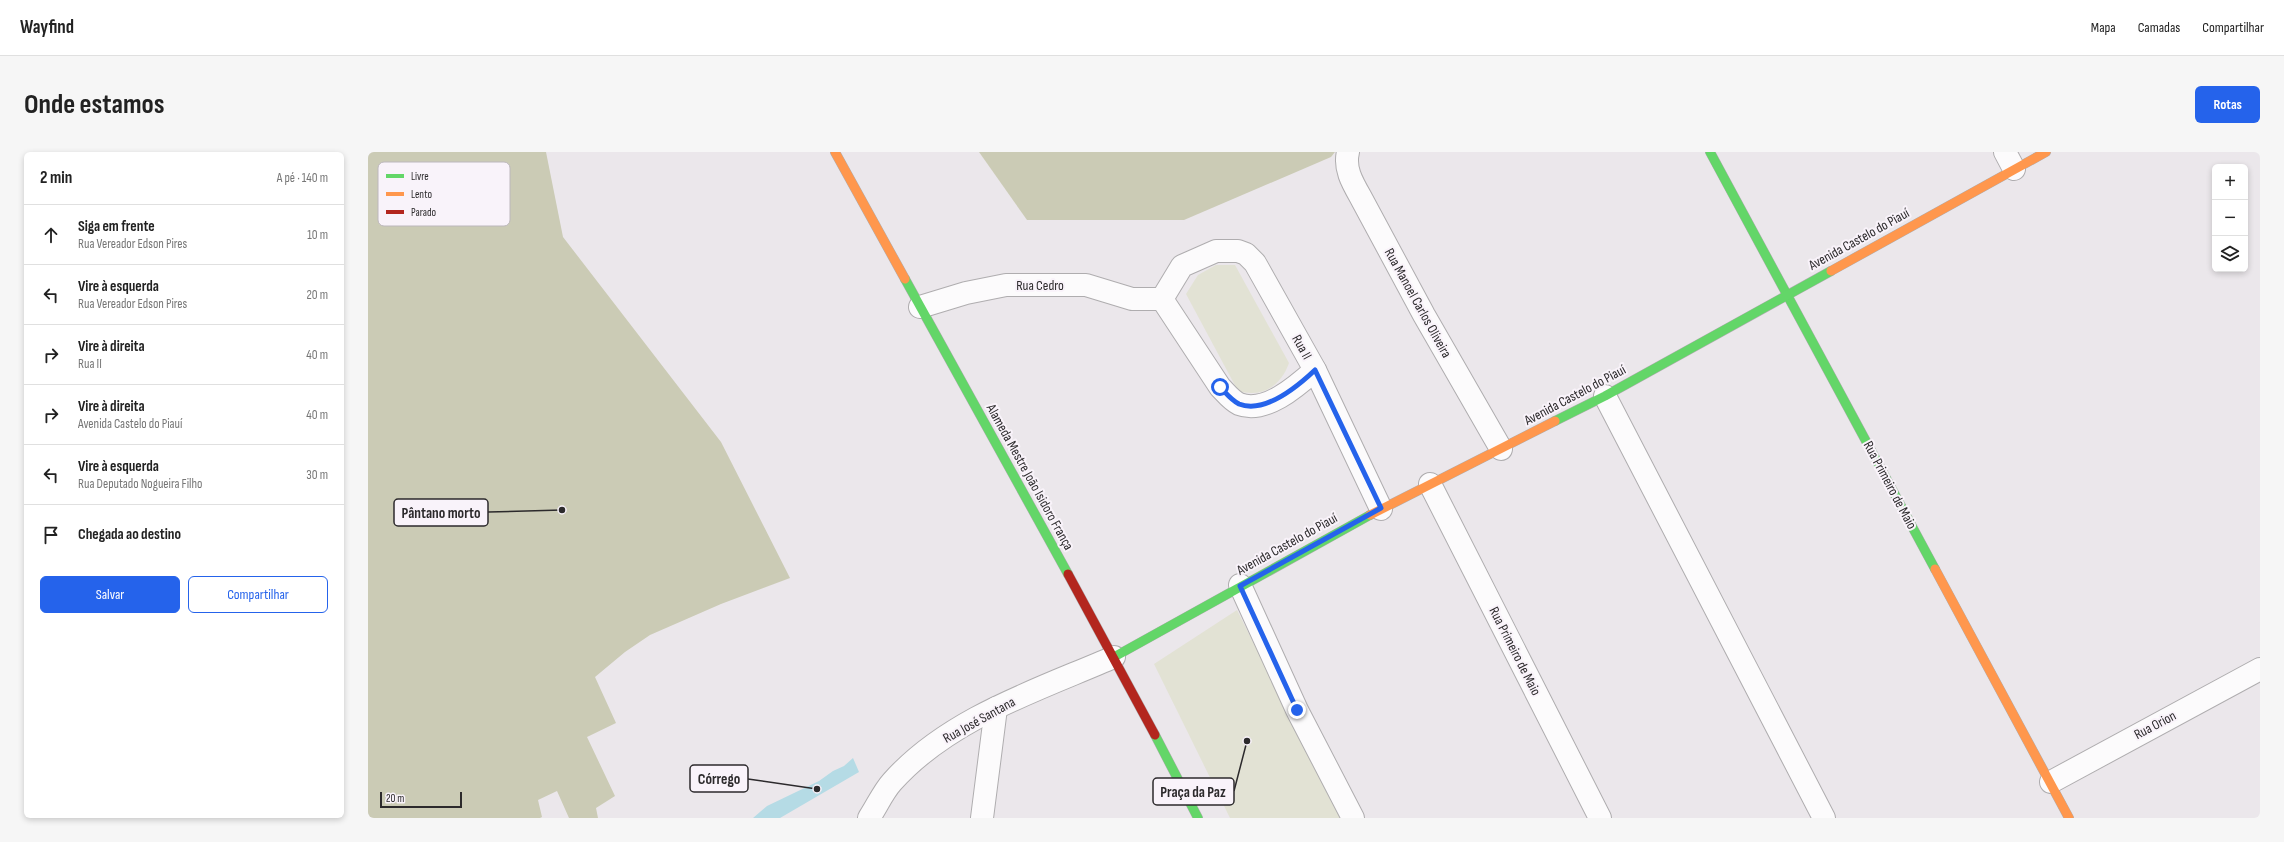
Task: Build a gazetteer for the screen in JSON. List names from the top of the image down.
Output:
{
  "streets": {
    "main road": ["Avenida Castelo do Piauí", "Alameda Mestre João Isidoro França", "Rua Primeiro de Maio"],
    "street": [
      "Rua Cedro",
      "Rua Manoel Carlos Oliveira",
      "Rua II",
      "Rua José Santana",
      "Rua Orion"
    ]
  },
  "crossings": [
    ["Avenida Castelo do Piauí", "Rua Manoel Carlos Oliveira"],
    ["Avenida Castelo do Piauí", "Rua II"],
    ["Avenida Castelo do Piauí", "Alameda Mestre João Isidoro França"],
    ["Avenida Castelo do Piauí", "Rua Primeiro de Maio"],
    ["Avenida Castelo do Piauí", "Rua José Santana"],
    ["Rua Cedro", "Rua II"],
    ["Rua Cedro", "Alameda Mestre João Isidoro França"],
    ["Alameda Mestre João Isidoro França", "Rua José Santana"],
    ["Rua Primeiro de Maio", "Rua Orion"]
  ],
  "places": ["Pântano morto", "Praça da Paz", "Córrego"],
  "legend": ["Livre", "Lento", "Parado"],
  "scale_bar": "20 m",
  "page": {
    "header": "Wayfind",
    "nav": ["Mapa", "Camadas", "Compartilhar"],
    "buttons": [
      "Rotas",
      ["Salvar", "Compartilhar"]
    ],
    "title": "Onde estamos",
    "heading": ["2 min", "A pé · 140 m"],
    "map_buttons": ["+", "−"],
    "list": [
      ["Siga em frente", "Rua Vereador Edson Pires", "10 m"],
      ["Vire à esquerda", "Rua Vereador Edson Pires", "20 m"],
      ["Vire à direita", "Rua II", "40 m"],
      ["Vire à direita", "Avenida Castelo do Piauí", "40 m"],
      ["Vire à esquerda", "Rua Deputado Nogueira Filho", "30 m"],
      "Chegada ao destino"
    ],
    "scale": "20 m"
  }
}
